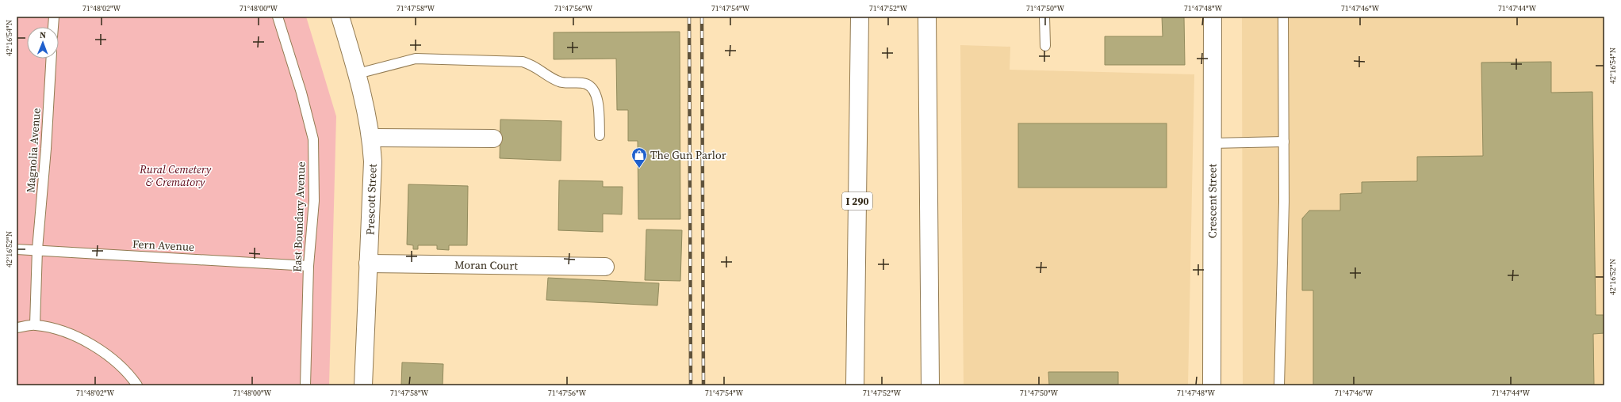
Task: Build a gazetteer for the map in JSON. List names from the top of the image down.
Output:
{
  "streets": {
    "main road": [
      "Prescott Street",
      "I 290",
      "Crescent Street",
      "Moran Court"
    ],
    "lane": ["Magnolia Avenue", "East Boundary Avenue", "Fern Avenue"]
  },
  "crossings": [
    ["Magnolia Avenue", "Fern Avenue"],
    ["Prescott Street", "Moran Court"],
    ["East Boundary Avenue", "Fern Avenue"]
  ],
  "parks": ["Rural Cemetery & Crematory"],
  "places": {
    "shop": ["The Gun Parlor"]
  },
  "north": "top",
  "coordinates": [
    "71°48'02\"W",
    "71°48'00\"W",
    "71°47'58\"W",
    "71°47'56\"W",
    "71°47'54\"W",
    "71°47'52\"W",
    "71°47'50\"W",
    "71°47'48\"W",
    "71°47'46\"W",
    "71°47'44\"W",
    "42°16'54\"N",
    "42°16'52\"N"
  ]
}
